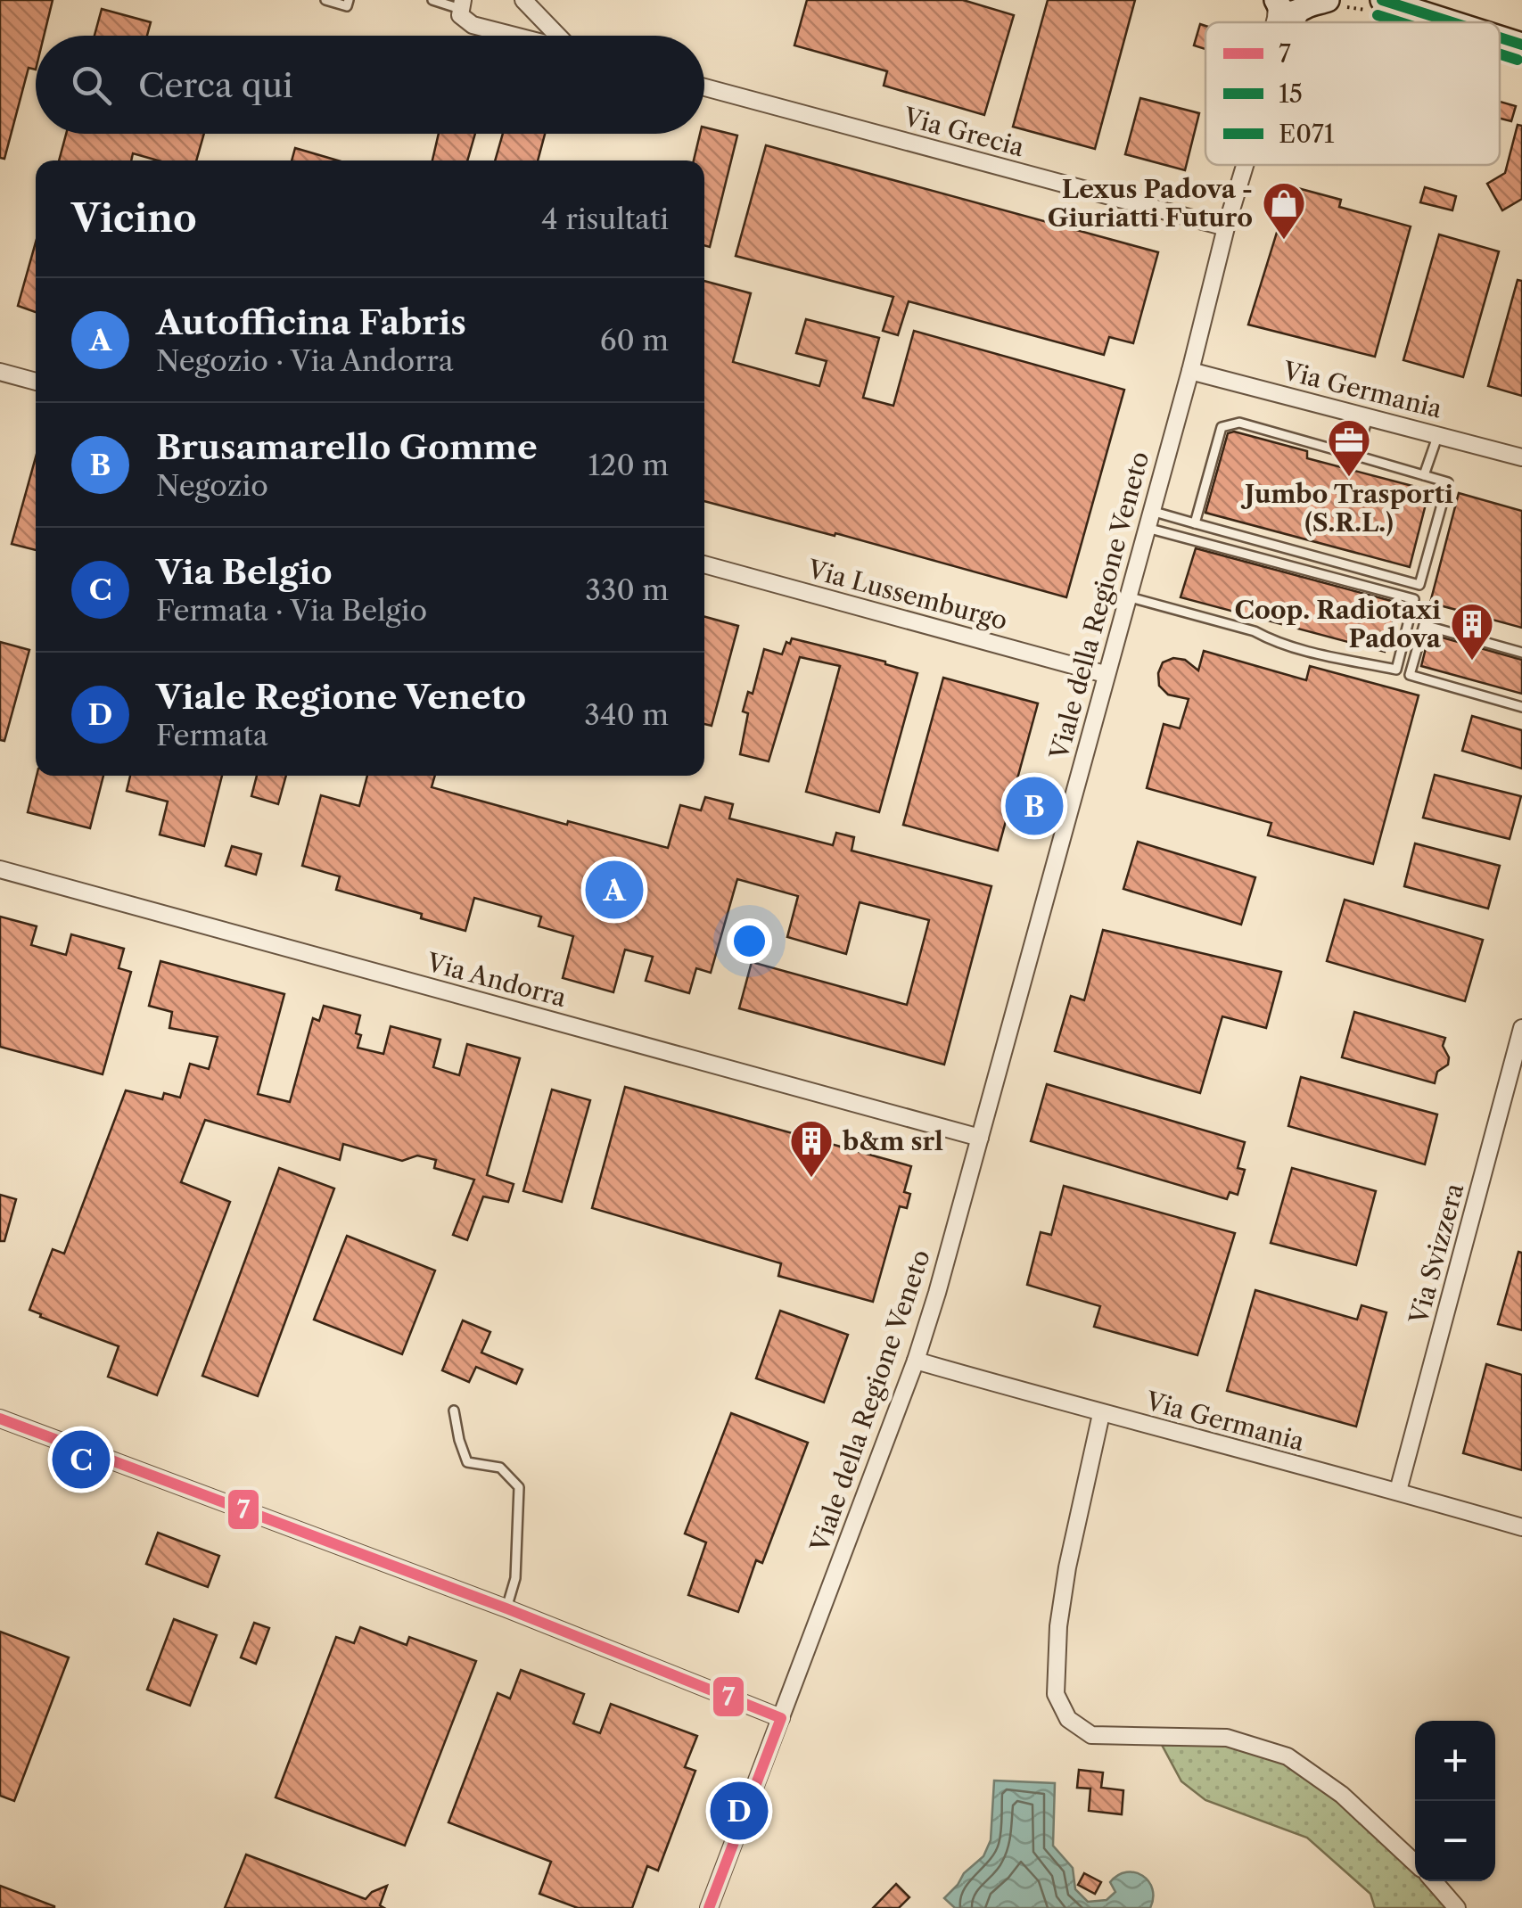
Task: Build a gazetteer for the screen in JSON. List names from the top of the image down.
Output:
{
  "streets": {
    "street": [
      "Via Grecia",
      "Via Germania",
      "Via Lussemburgo",
      "Viale della Regione Veneto",
      "Via Andorra",
      "Via Svizzera"
    ]
  },
  "crossings": [
    ["Via Grecia", "Viale della Regione Veneto"],
    ["Via Germania", "Viale della Regione Veneto"],
    ["Via Germania", "Via Svizzera"],
    ["Via Lussemburgo", "Viale della Regione Veneto"],
    ["Viale della Regione Veneto", "Via Andorra"]
  ],
  "places": {
    "shop": ["Lexus Padova - Giuriatti Futuro"],
    "office": ["Jumbo Trasporti (S.R.L.)"],
    "building": ["Coop. Radiotaxi Padova", "b&m srl"]
  },
  "lines": ["transit line 15", "transit line E071", "transit line 7"],
  "legend": ["7", "15", "E071"],
  "page": {
    "search": "Cerca qui",
    "heading": ["Vicino", "4 risultati"],
    "list": [
      {
        "mark": "A",
        "name": "Autofficina Fabris",
        "note": "Negozio · Via Andorra",
        "value": "60 m"
      },
      {
        "mark": "B",
        "name": "Brusamarello Gomme",
        "note": "Negozio",
        "value": "120 m"
      },
      {
        "mark": "C",
        "name": "Via Belgio",
        "note": "Fermata · Via Belgio",
        "value": "330 m"
      },
      {
        "mark": "D",
        "name": "Viale Regione Veneto",
        "note": "Fermata",
        "value": "340 m"
      }
    ],
    "pins": [
      "B",
      "A",
      "C",
      "D"
    ],
    "map_buttons": ["+", "−"]
  }
}
